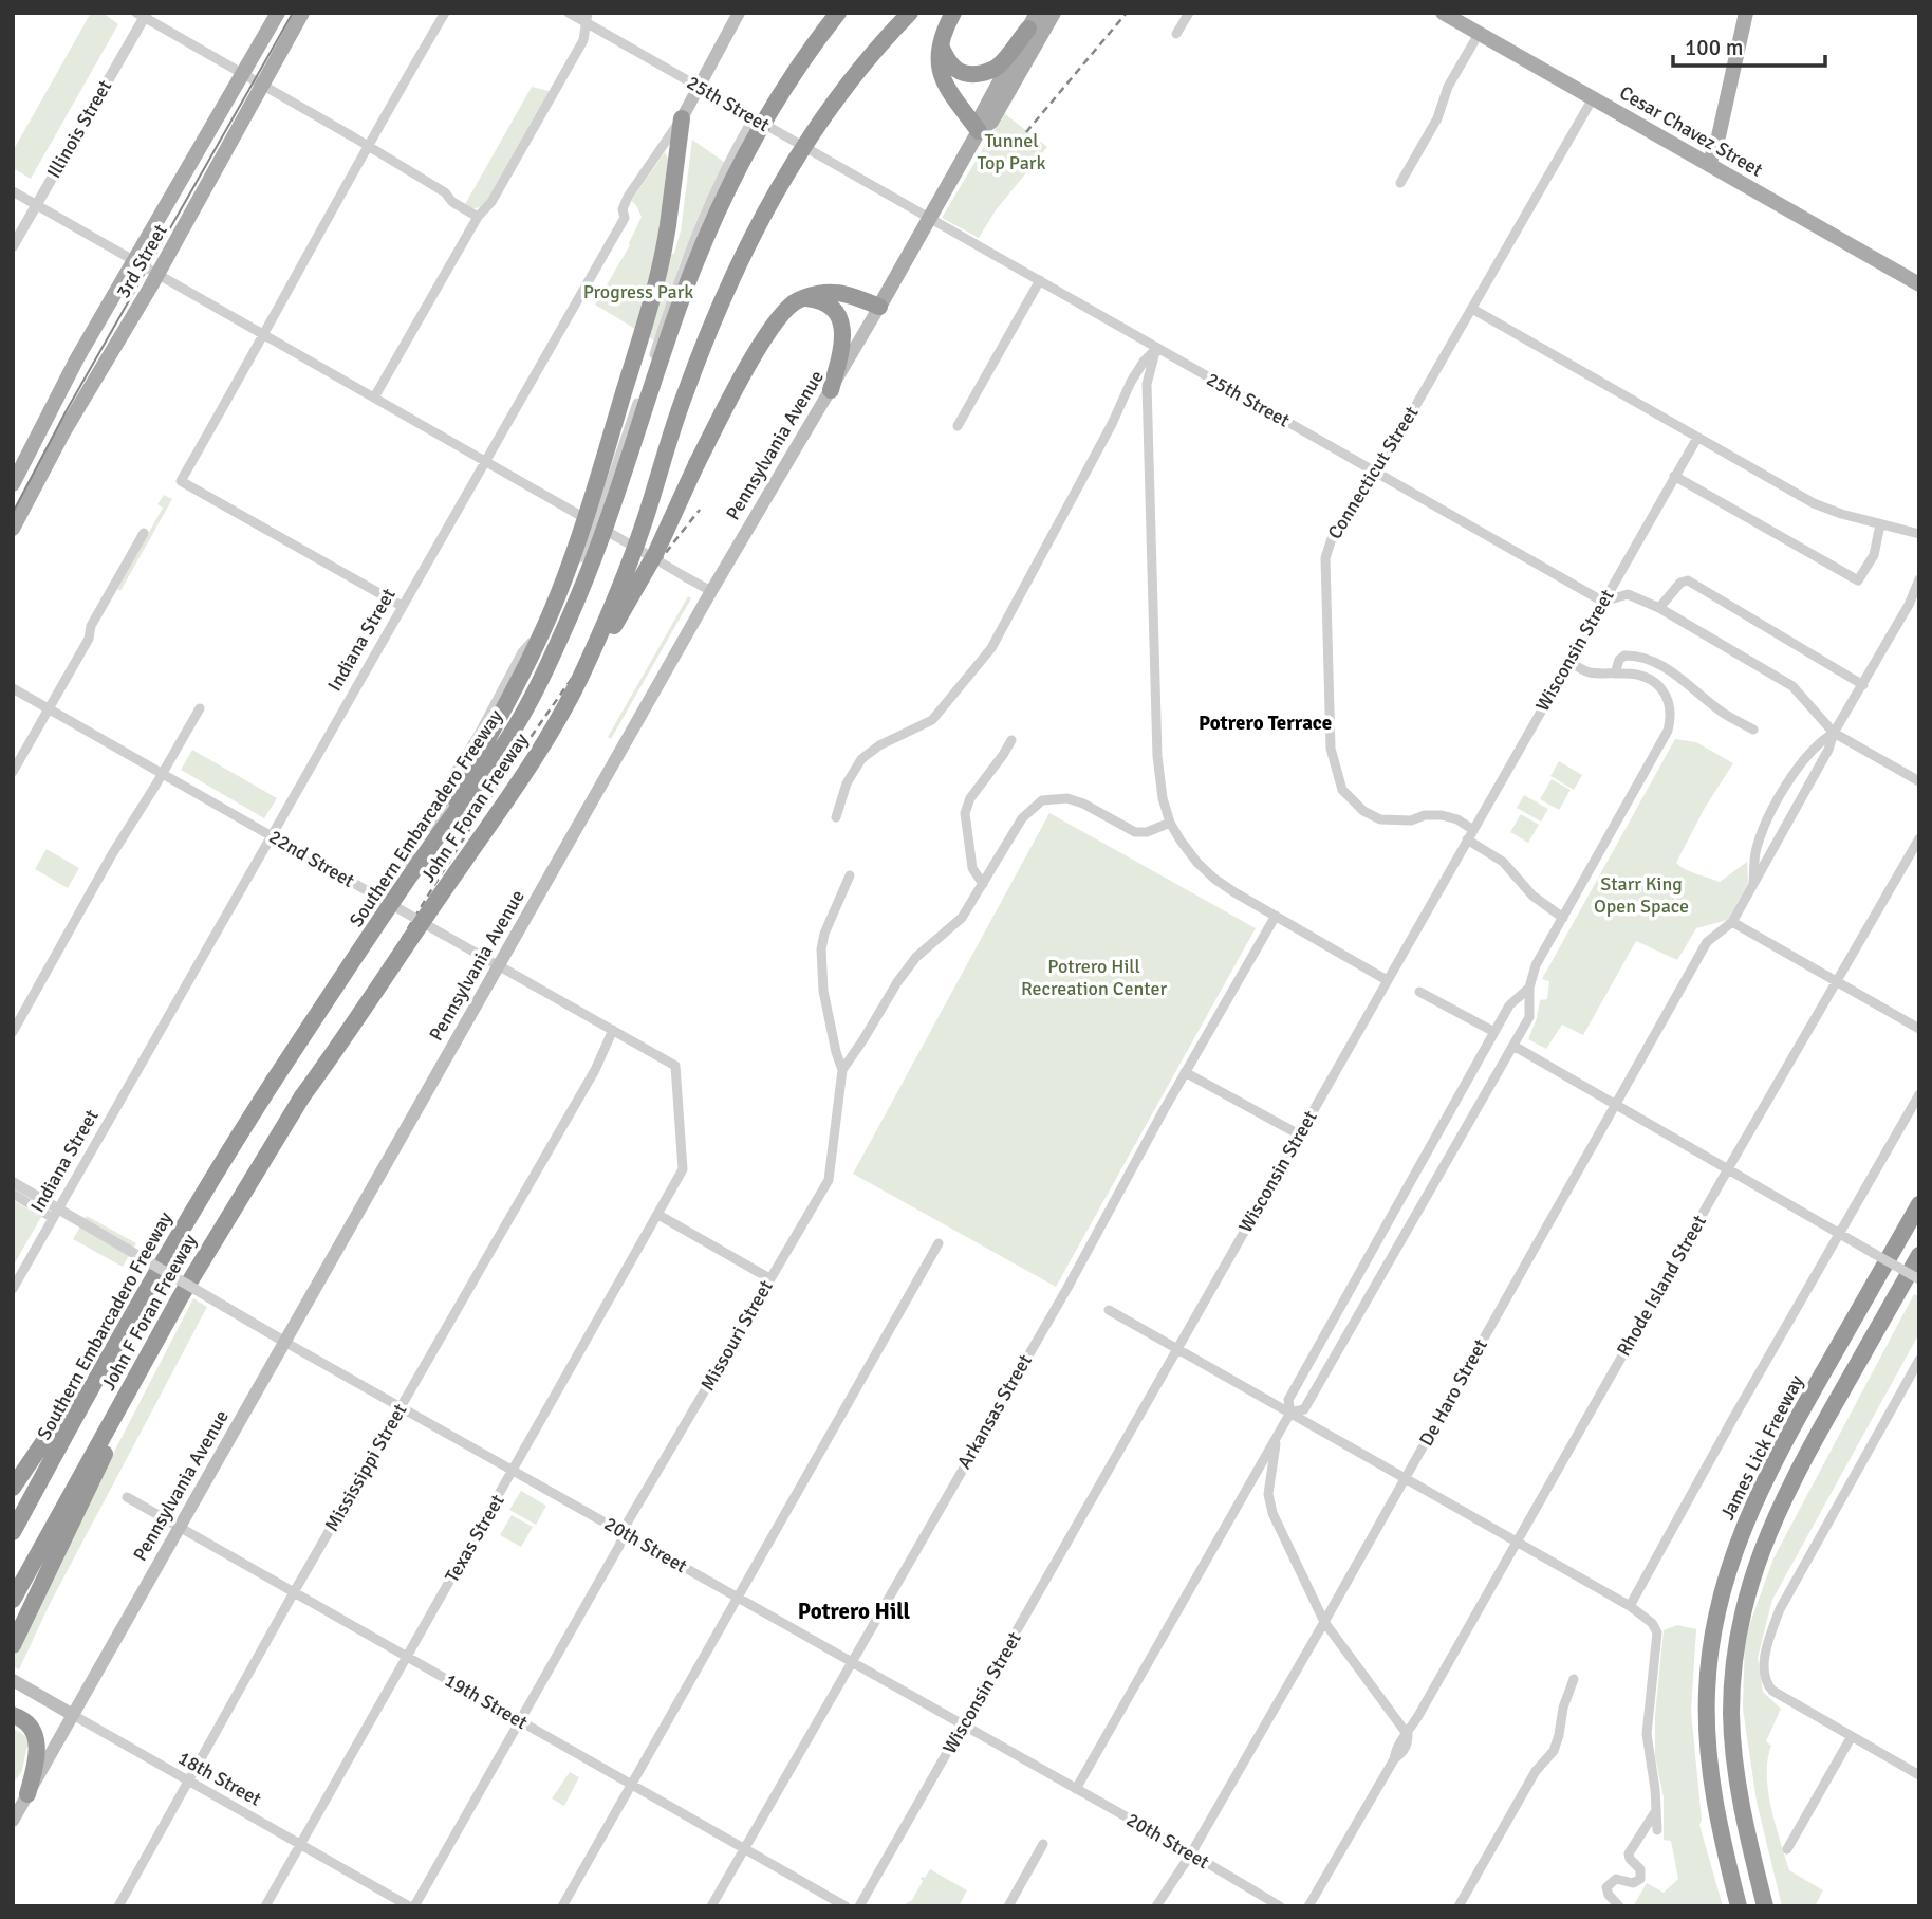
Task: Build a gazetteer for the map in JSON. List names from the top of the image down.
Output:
{
  "streets": {
    "highway": ["John F Foran Freeway", "Southern Embarcadero Freeway", "James Lick Freeway"],
    "main road": [
      "Cesar Chavez Street",
      "3rd Street",
      "Pennsylvania Avenue",
      "Indiana Street",
      "18th Street"
    ],
    "street": [
      "25th Street",
      "Illinois Street",
      "Connecticut Street",
      "Wisconsin Street",
      "22nd Street",
      "Rhode Island Street",
      "Missouri Street",
      "De Haro Street",
      "Arkansas Street",
      "Mississippi Street",
      "Texas Street",
      "20th Street",
      "19th Street"
    ]
  },
  "crossings": [
    ["25th Street", "Pennsylvania Avenue"],
    ["25th Street", "Connecticut Street"],
    ["25th Street", "Indiana Street"],
    ["25th Street", "Wisconsin Street"],
    ["Cesar Chavez Street", "Connecticut Street"],
    ["Pennsylvania Avenue", "22nd Street"],
    ["Pennsylvania Avenue", "20th Street"],
    ["Pennsylvania Avenue", "19th Street"],
    ["Pennsylvania Avenue", "18th Street"],
    ["Connecticut Street", "Wisconsin Street"],
    ["Indiana Street", "22nd Street"],
    ["Wisconsin Street", "20th Street"],
    ["22nd Street", "Mississippi Street"],
    ["22nd Street", "Texas Street"],
    ["Missouri Street", "20th Street"],
    ["Missouri Street", "19th Street"],
    ["Missouri Street", "18th Street"],
    ["De Haro Street", "20th Street"],
    ["Arkansas Street", "20th Street"],
    ["Arkansas Street", "19th Street"],
    ["Mississippi Street", "20th Street"],
    ["Mississippi Street", "19th Street"],
    ["Mississippi Street", "18th Street"],
    ["Texas Street", "20th Street"],
    ["Texas Street", "19th Street"],
    ["Texas Street", "18th Street"]
  ],
  "districts": ["Potrero Terrace", "Potrero Hill"],
  "parks": [
    "Tunnel Top Park",
    "Progress Park",
    "Starr King Open Space",
    "Potrero Hill Recreation Center"
  ],
  "scale_bar": "100 m"
}
